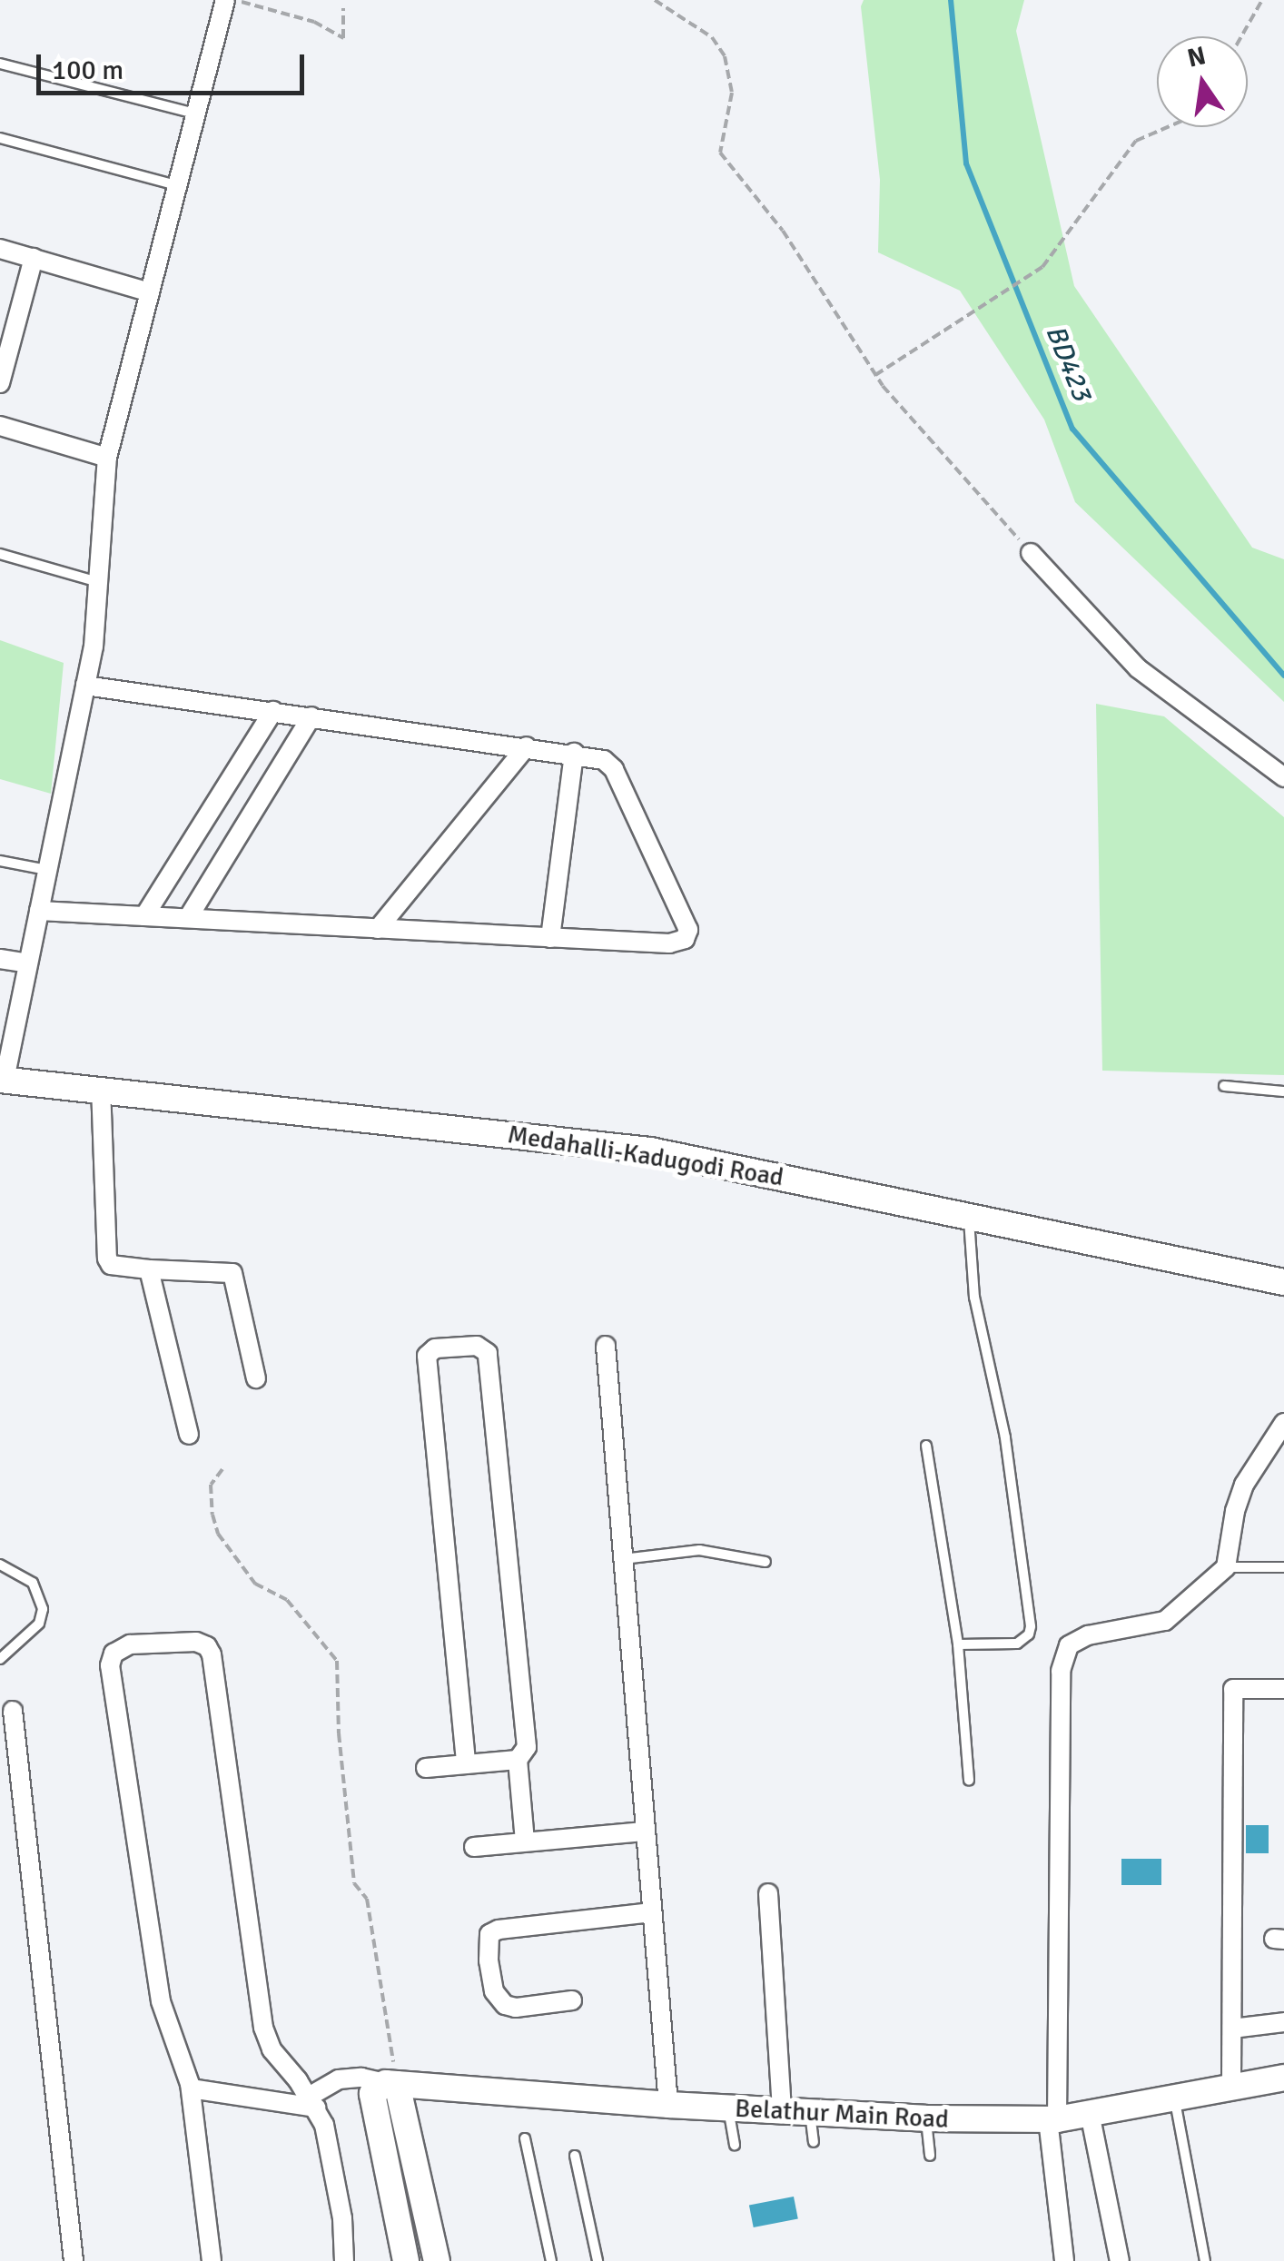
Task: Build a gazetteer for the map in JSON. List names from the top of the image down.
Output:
{
  "streets": {
    "street": ["Medahalli-Kadugodi Road", "Belathur Main Road"]
  },
  "water": ["BD423"],
  "scale_bar": "100 m",
  "north": "top"
}
